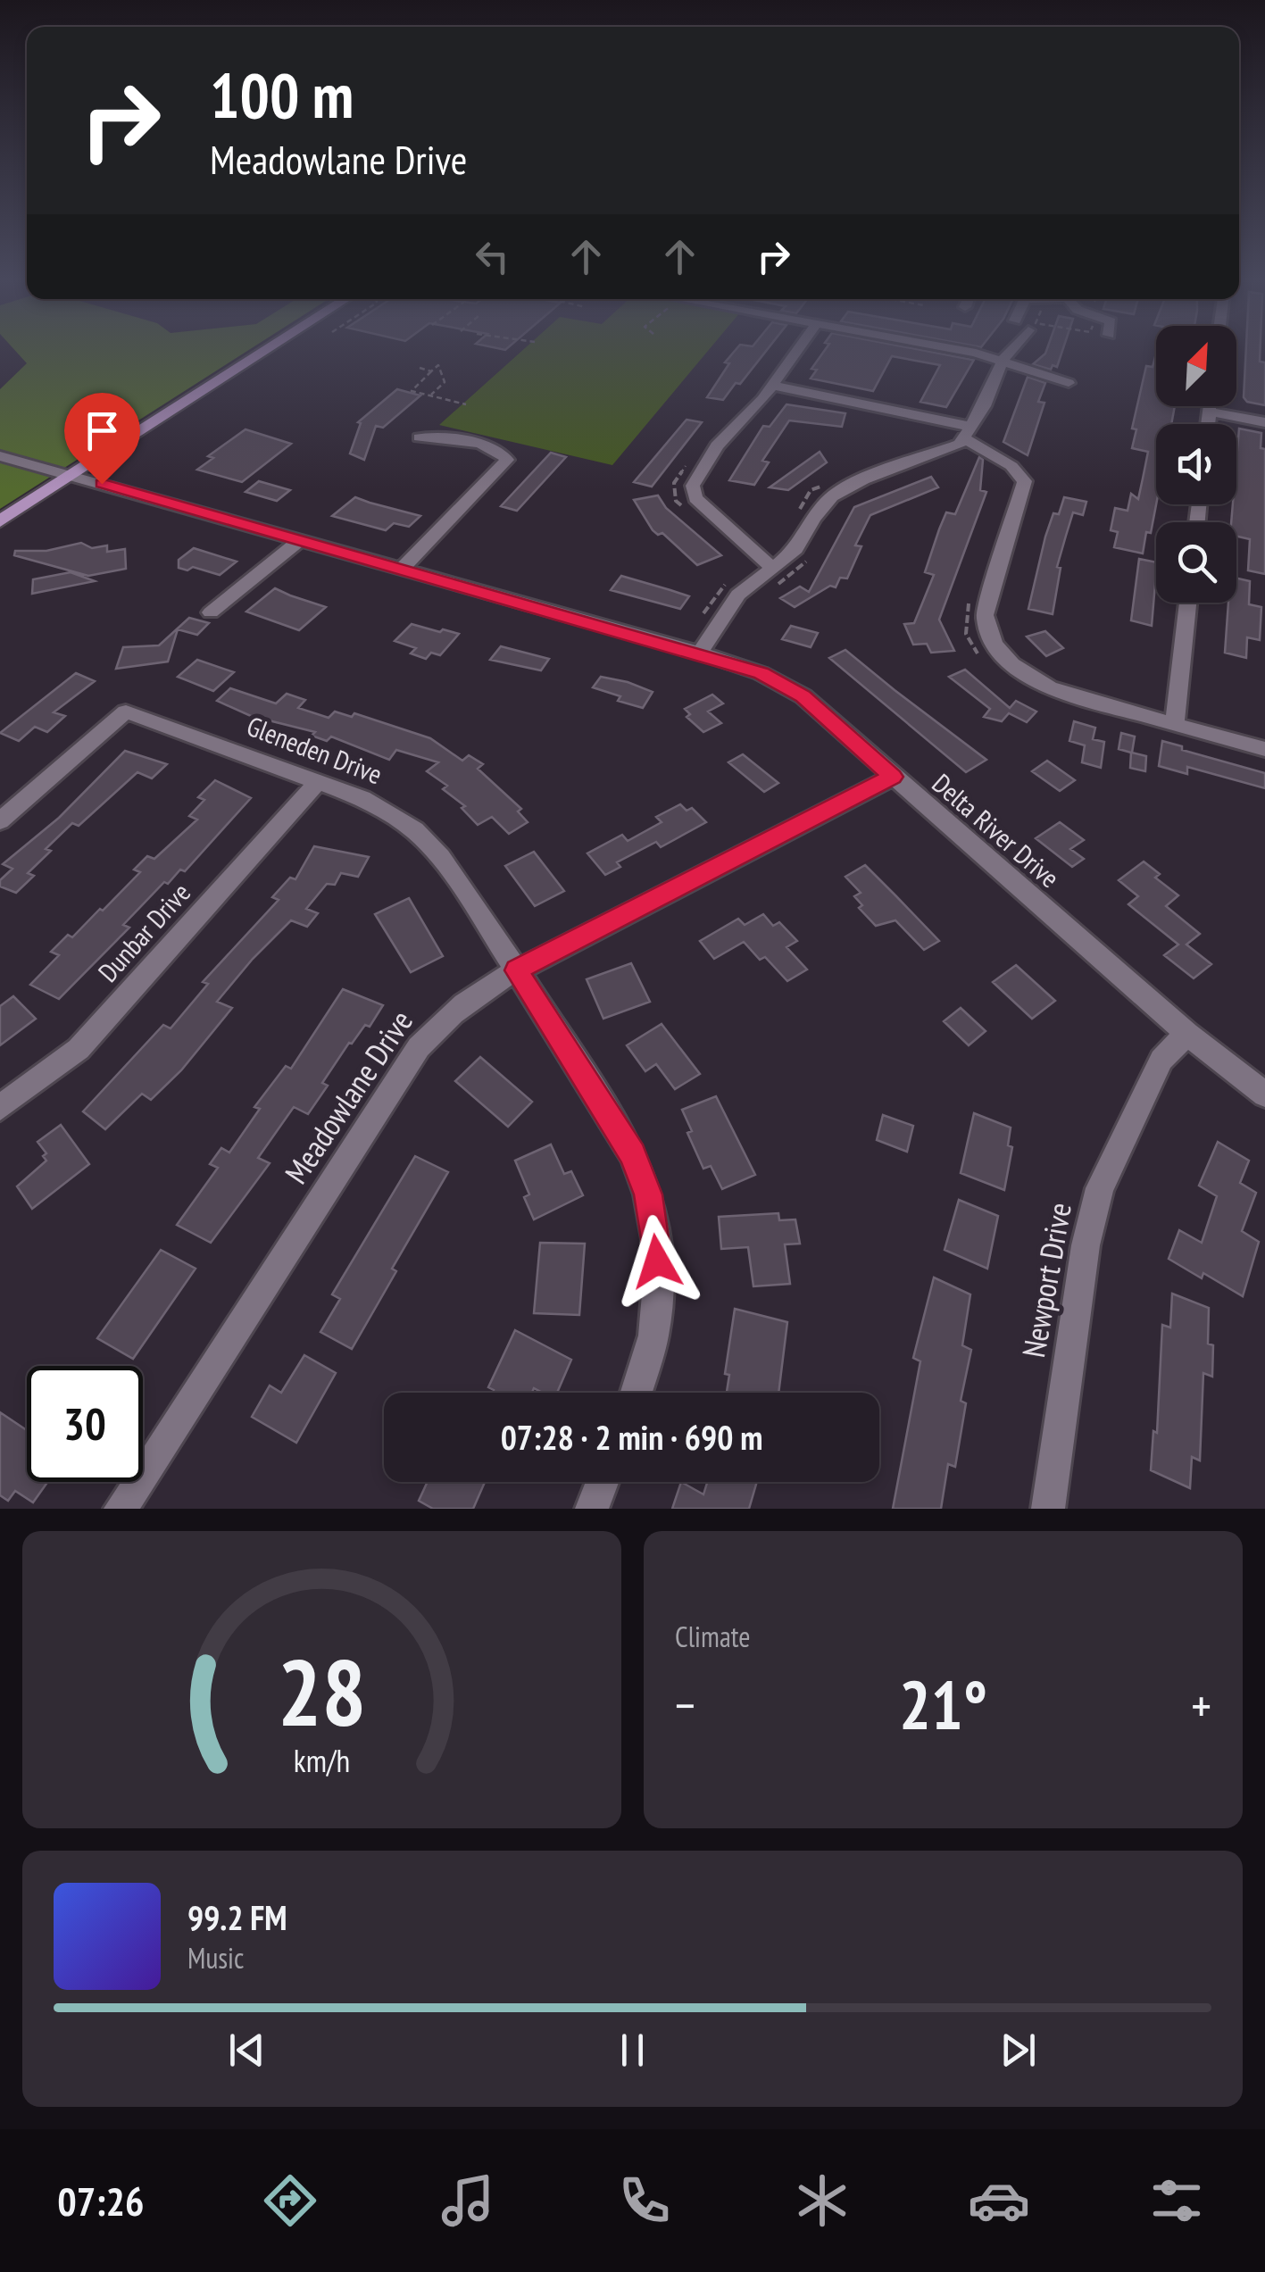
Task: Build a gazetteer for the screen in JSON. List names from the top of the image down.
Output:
{
  "streets": {
    "street": [
      "Gleneden Drive",
      "Delta River Drive",
      "Dunbar Drive",
      "Meadowlane Drive",
      "Newport Drive"
    ]
  },
  "crossings": [
    ["Gleneden Drive", "Dunbar Drive"],
    ["Gleneden Drive", "Meadowlane Drive"],
    ["Delta River Drive", "Meadowlane Drive"],
    ["Delta River Drive", "Newport Drive"]
  ],
  "north": "top right",
  "page": {
    "turn": ["100 m", "Meadowlane Drive"],
    "limit": "30",
    "trip": "07:28 · 2 min · 690 m",
    "tile": "Climate",
    "heat": ["−", "21°", "+"],
    "song": ["99.2 FM", "Music"],
    "tabs": "07:26",
    "gauge": ["28", "km/h"]
  }
}
